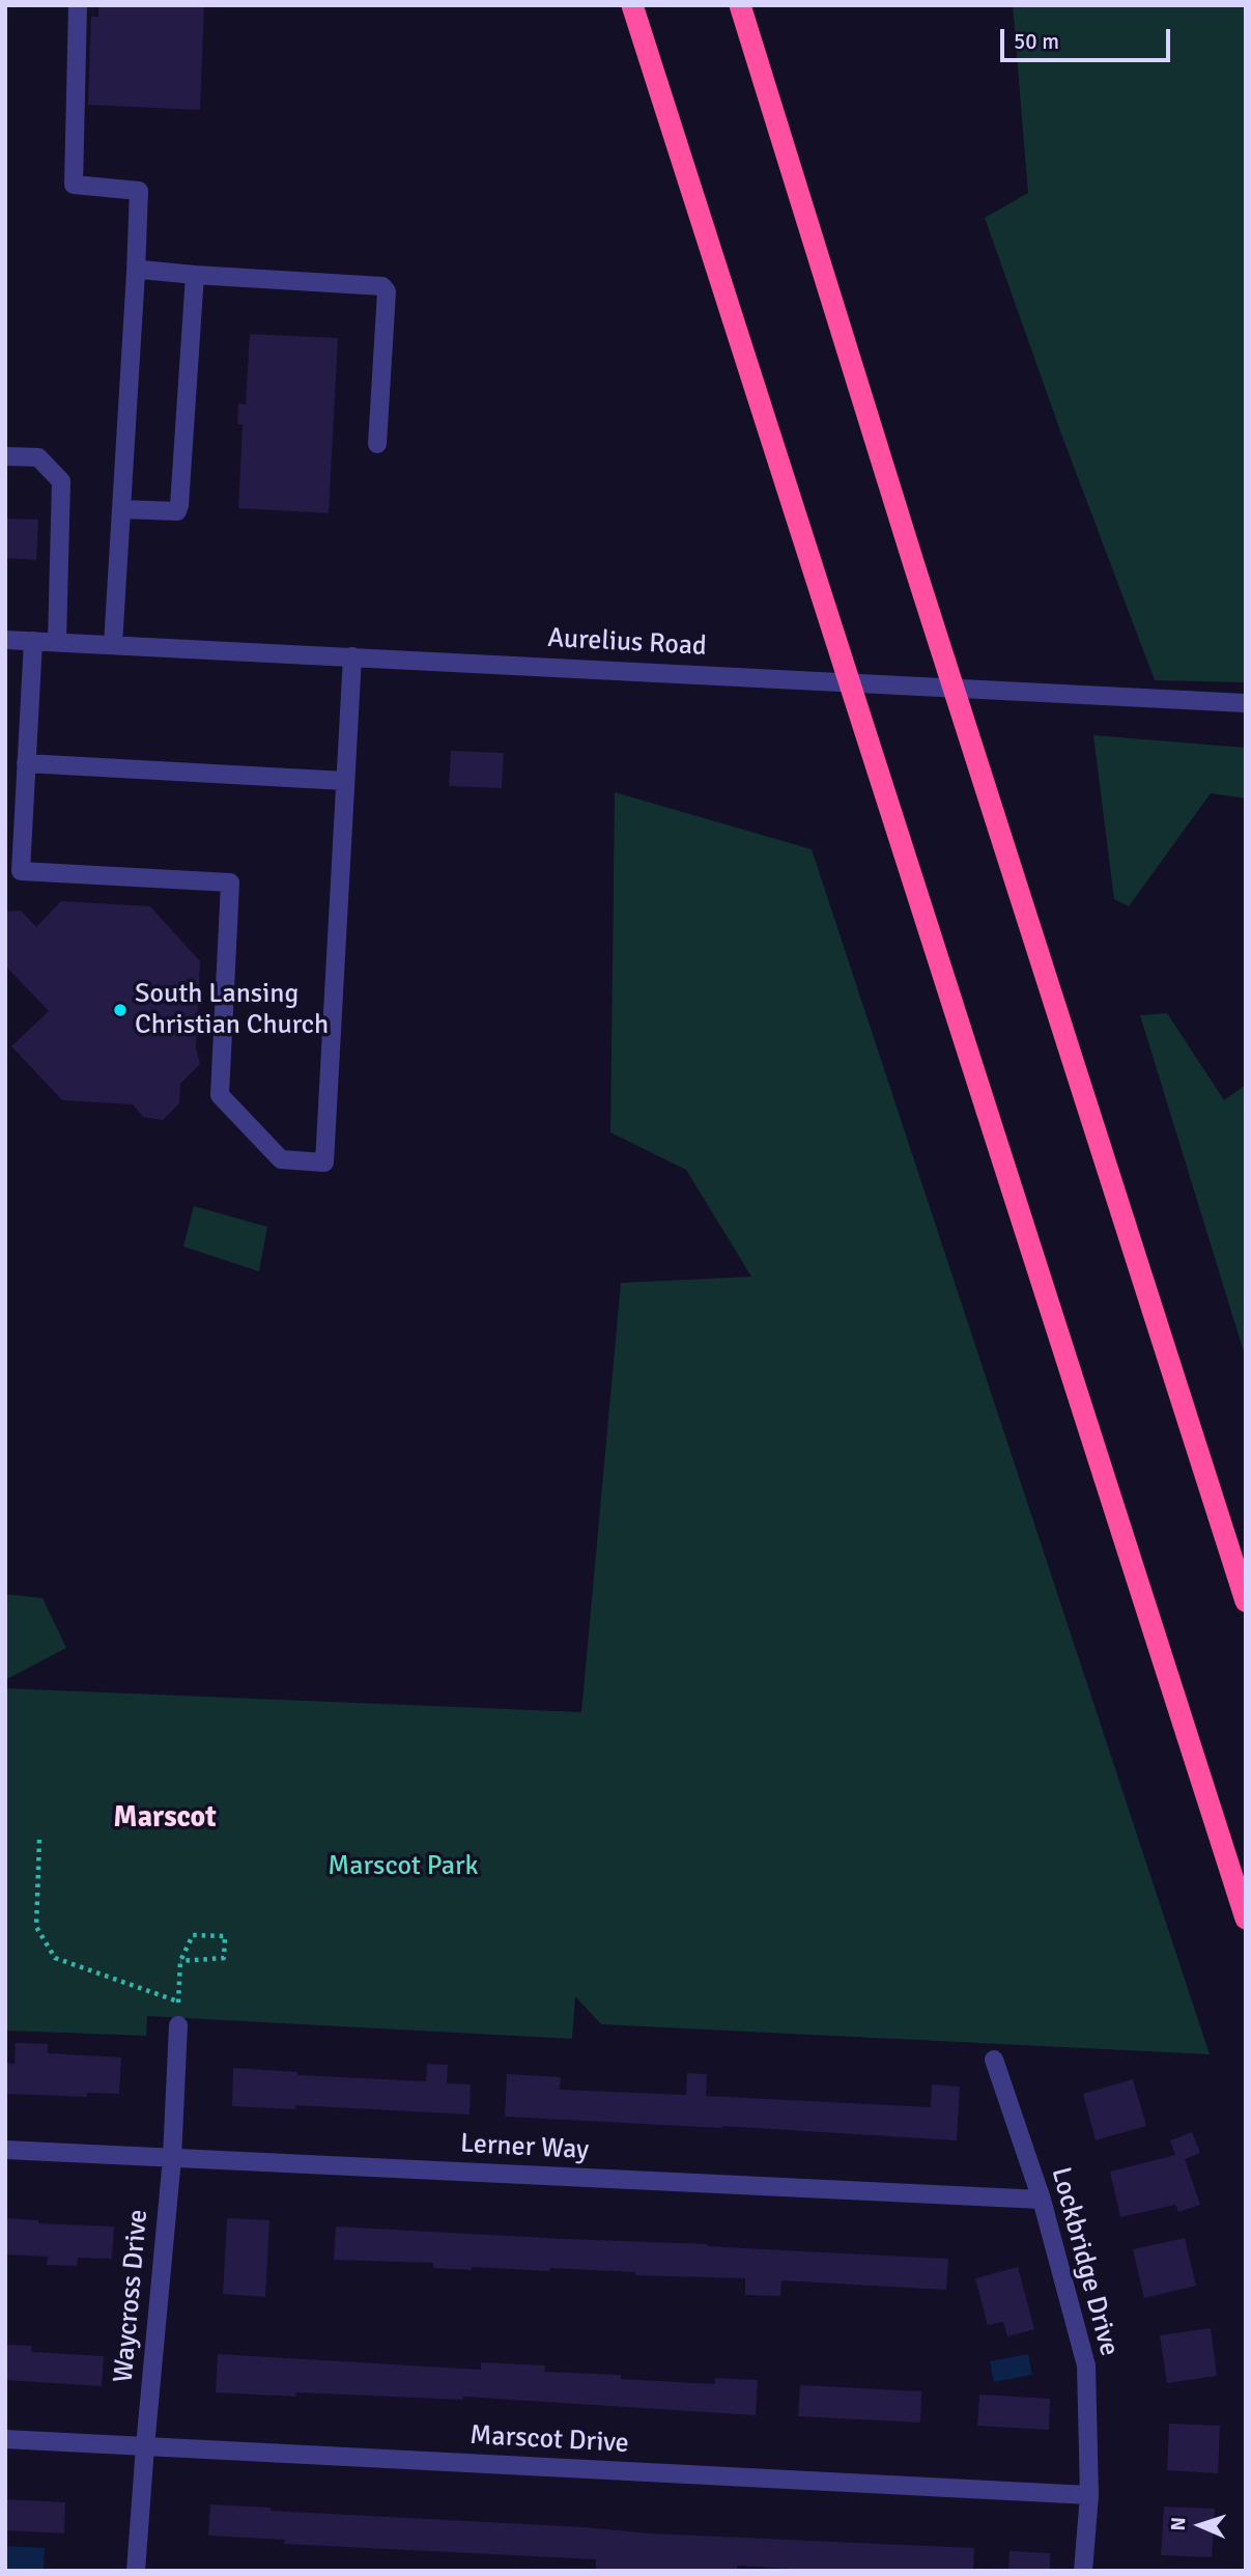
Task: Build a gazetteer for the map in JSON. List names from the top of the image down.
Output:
{
  "streets": {
    "street": [
      "Aurelius Road",
      "Lerner Way",
      "Lockbridge Drive",
      "Waycross Drive",
      "Marscot Drive"
    ]
  },
  "crossings": [
    ["Lerner Way", "Lockbridge Drive"],
    ["Lerner Way", "Waycross Drive"],
    ["Lockbridge Drive", "Marscot Drive"],
    ["Waycross Drive", "Marscot Drive"]
  ],
  "districts": ["Marscot"],
  "parks": ["Marscot Park"],
  "places": ["South Lansing Christian Church"],
  "scale_bar": "50 m",
  "north": "left"
}
